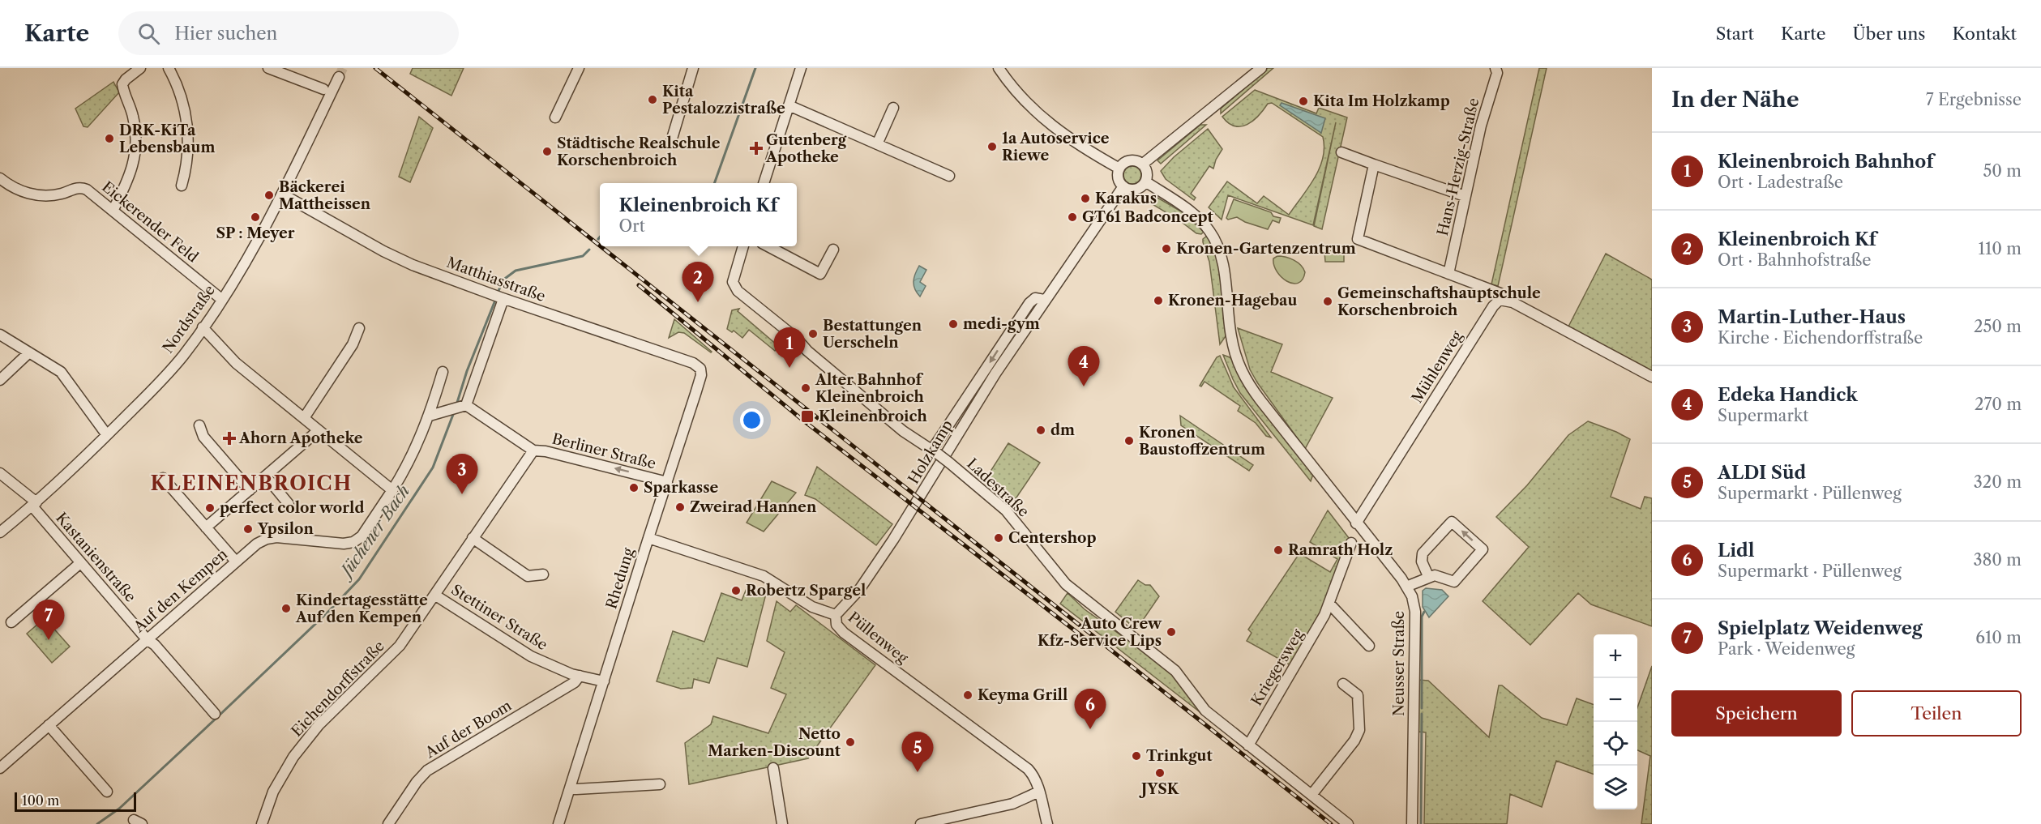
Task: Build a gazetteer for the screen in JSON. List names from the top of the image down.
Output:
{
  "streets": {
    "street": [
      "Hans-Herzig-Straße",
      "Eickerender Feld",
      "Matthiasstraße",
      "Nordstraße",
      "Mühlenweg",
      "Berliner Straße",
      "Holzkamp",
      "Ladestraße",
      "Kastanienstraße",
      "Rhedung",
      "Auf den Kempen",
      "Stettiner Straße",
      "Püllenweg",
      "Neusser Straße",
      "Kriegersweg",
      "Eichendorffstraße",
      "Auf der Boom"
    ]
  },
  "crossings": [
    ["Eickerender Feld", "Nordstraße"],
    ["Matthiasstraße", "Nordstraße"],
    ["Matthiasstraße", "Rhedung"],
    ["Nordstraße", "Kastanienstraße"],
    ["Mühlenweg", "Neusser Straße"],
    ["Berliner Straße", "Rhedung"],
    ["Berliner Straße", "Eichendorffstraße"],
    ["Holzkamp", "Ladestraße"],
    ["Holzkamp", "Püllenweg"],
    ["Holzkamp", "Neusser Straße"],
    ["Ladestraße", "Kriegersweg"],
    ["Kastanienstraße", "Auf den Kempen"],
    ["Rhedung", "Stettiner Straße"],
    ["Rhedung", "Püllenweg"],
    ["Stettiner Straße", "Eichendorffstraße"],
    ["Stettiner Straße", "Auf der Boom"]
  ],
  "one_way": ["Berliner Straße"],
  "districts": ["KLEINENBROICH"],
  "water": ["Jüchener Bach"],
  "places": {
    "other": [
      "Kita Pestalozzistraße",
      "Kita Im Holzkamp",
      "DRK-KiTa Lebensbaum",
      "1a Autoservice Riewe",
      "Städtische Realschule Korschenbroich",
      "Bäckerei Mattheissen",
      "Karakus",
      "SP : Meyer",
      "GT61 Badconcept",
      "Kronen-Gartenzentrum",
      "Kronen-Hagebau",
      "Gemeinschaftshauptschule Korschenbroich",
      "medi-gym",
      "Bestattungen Uerscheln",
      "Alter Bahnhof Kleinenbroich",
      "dm",
      "Kronen Baustoffzentrum",
      "Sparkasse",
      "Zweirad Hannen",
      "perfect color world",
      "Ypsilon",
      "Centershop",
      "Ramrath Holz",
      "Robertz Spargel",
      "Kindertagesstätte Auf den Kempen",
      "Auto Crew Kfz-Service Lips",
      "Keyma Grill",
      "Netto Marken-Discount",
      "Trinkgut",
      "JYSK"
    ],
    "health": ["Gutenberg Apotheke", "Ahorn Apotheke"],
    "transit": ["Kleinenbroich"]
  },
  "scale_bar": "100 m",
  "page": {
    "header": "Karte",
    "search": "Hier suchen",
    "nav": [
      "Start",
      "Karte",
      "Über uns",
      "Kontakt"
    ],
    "heading": ["In der Nähe", "7 Ergebnisse"],
    "list": [
      {
        "mark": "1",
        "name": "Kleinenbroich Bahnhof",
        "note": "Ort · Ladestraße",
        "value": "50 m"
      },
      {
        "mark": "2",
        "name": "Kleinenbroich Kf",
        "note": "Ort · Bahnhofstraße",
        "value": "110 m"
      },
      {
        "mark": "3",
        "name": "Martin-Luther-Haus",
        "note": "Kirche · Eichendorffstraße",
        "value": "250 m"
      },
      {
        "mark": "4",
        "name": "Edeka Handick",
        "note": "Supermarkt",
        "value": "270 m"
      },
      {
        "mark": "5",
        "name": "ALDI Süd",
        "note": "Supermarkt · Püllenweg",
        "value": "320 m"
      },
      {
        "mark": "6",
        "name": "Lidl",
        "note": "Supermarkt · Püllenweg",
        "value": "380 m"
      },
      {
        "mark": "7",
        "name": "Spielplatz Weidenweg",
        "note": "Park · Weidenweg",
        "value": "610 m"
      }
    ],
    "popup": ["Kleinenbroich Kf", "Ort"],
    "pins": [
      "2",
      "1",
      "4",
      "3",
      "7",
      "6",
      "5"
    ],
    "map_buttons": ["+", "−"],
    "buttons": ["Speichern", "Teilen"],
    "scale": "100 m"
  }
}
